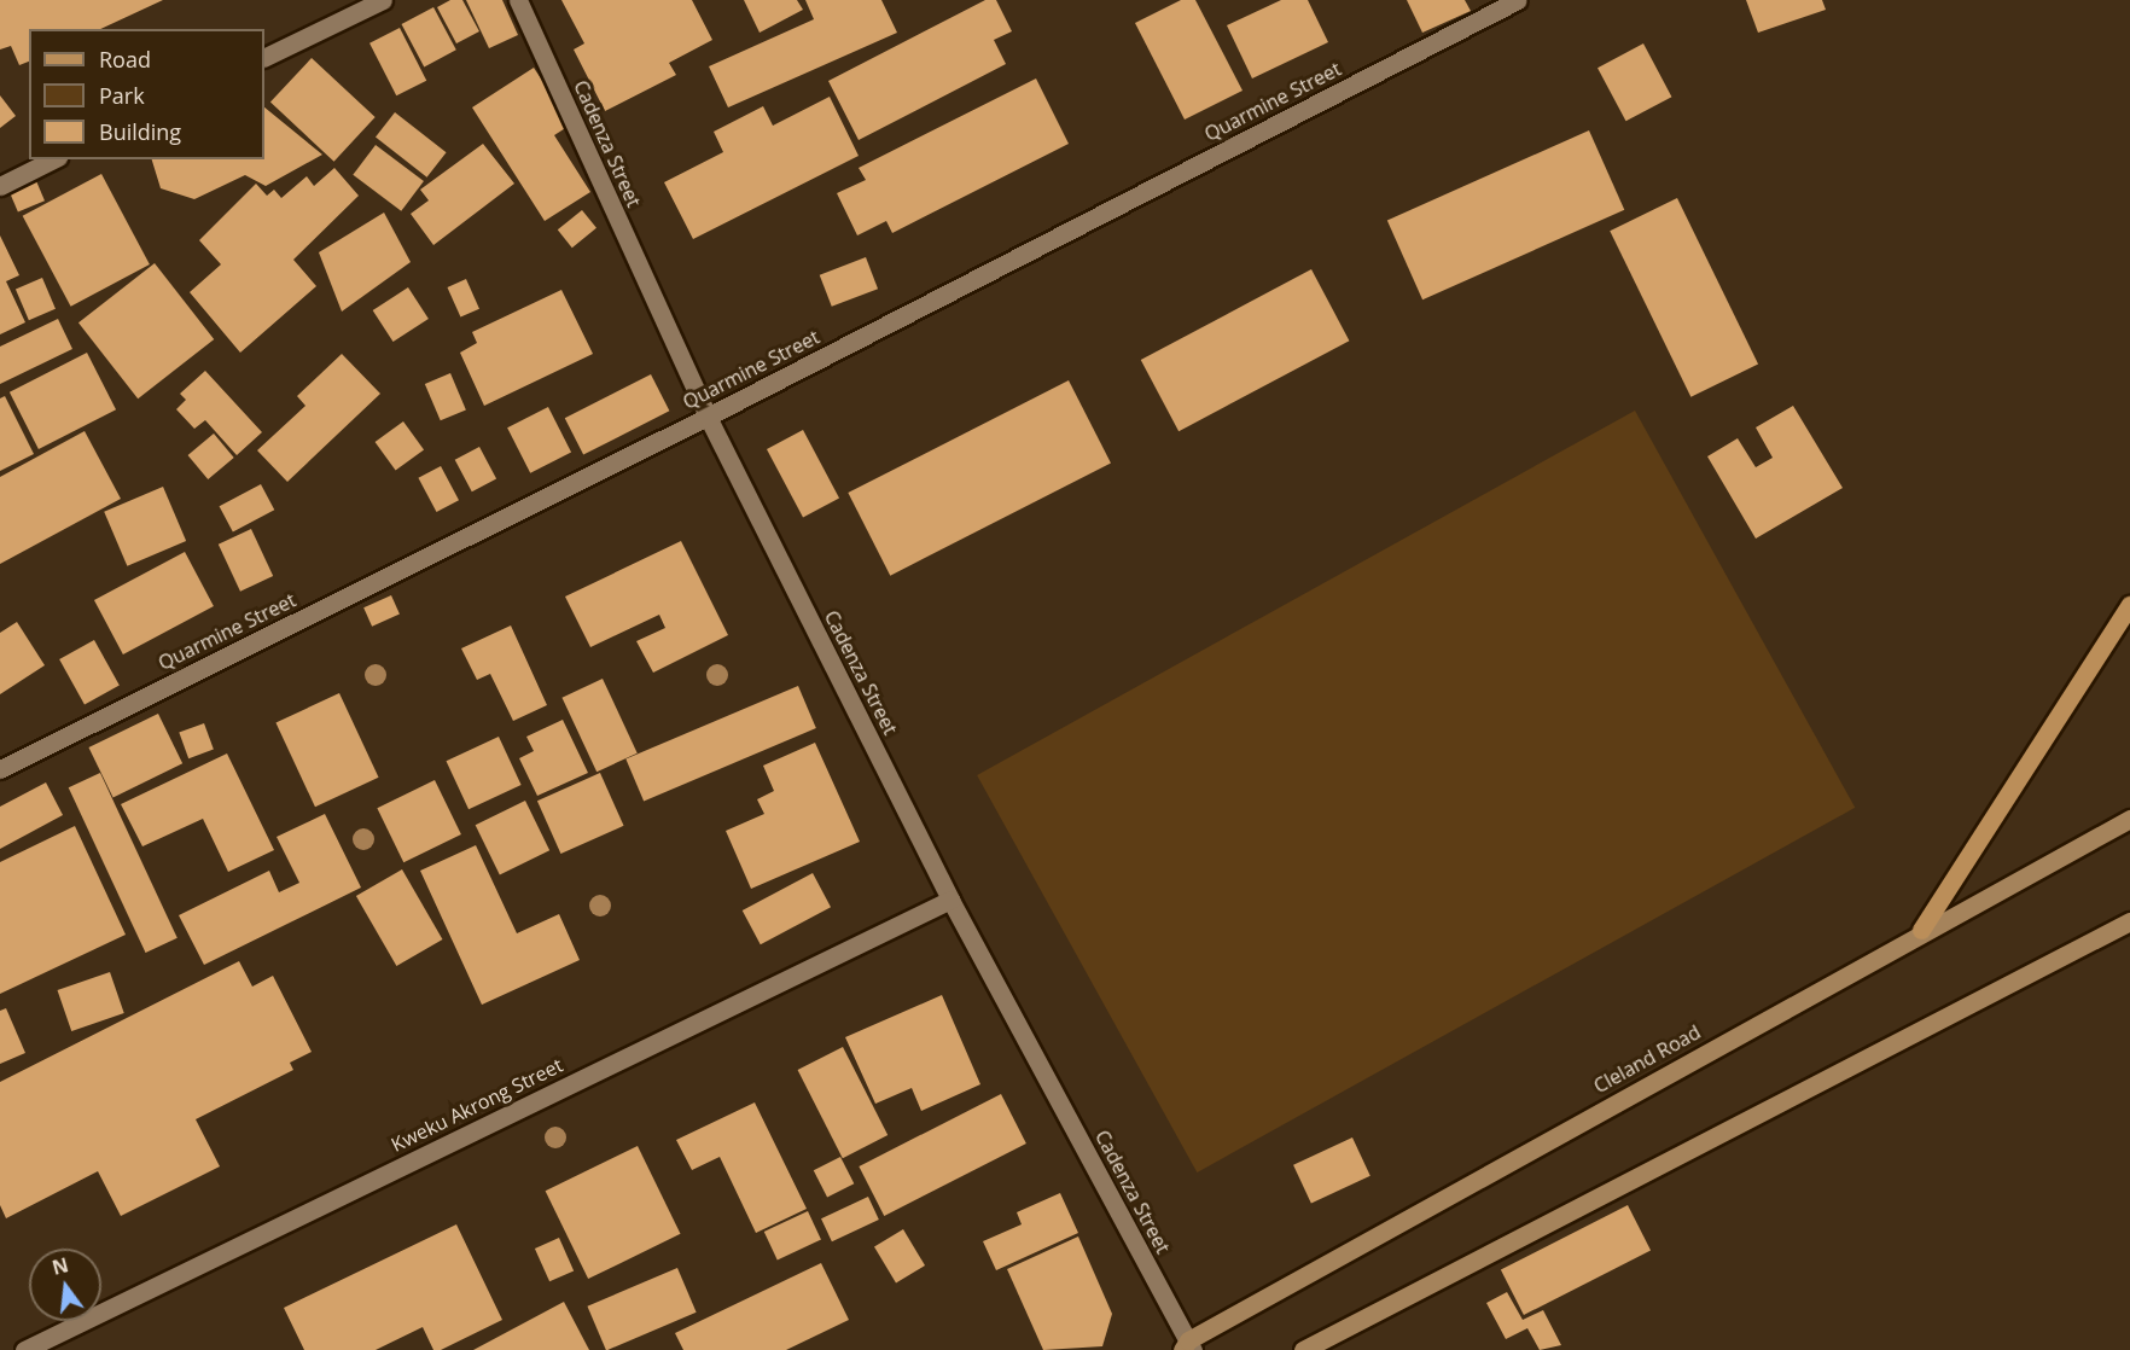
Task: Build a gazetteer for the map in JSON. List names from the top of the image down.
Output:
{
  "streets": {
    "main road": ["Cleland Road"],
    "street": ["Quarmine Street", "Cadenza Street", "Kweku Akrong Street"]
  },
  "crossings": [
    ["Quarmine Street", "Cadenza Street"],
    ["Cadenza Street", "Cleland Road"],
    ["Cadenza Street", "Kweku Akrong Street"]
  ],
  "legend": ["Road", "Park", "Building"],
  "north": "top"
}
